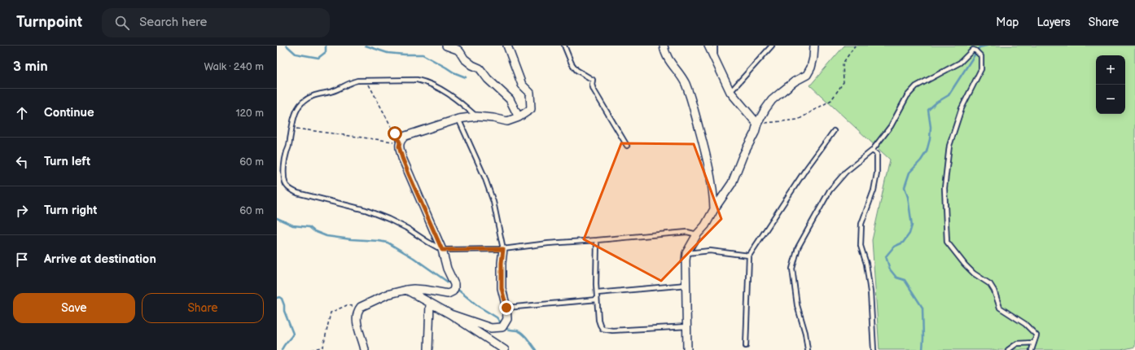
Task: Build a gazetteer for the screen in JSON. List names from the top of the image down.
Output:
{
  "page": {
    "header": "Turnpoint",
    "search": "Search here",
    "nav": ["Map", "Layers", "Share"],
    "heading": ["3 min", "Walk · 240 m"],
    "map_buttons": ["+", "−"],
    "list": [
      ["Continue", "120 m"],
      ["Turn left", "60 m"],
      ["Turn right", "60 m"],
      "Arrive at destination"
    ],
    "buttons": ["Save", "Share"]
  }
}
